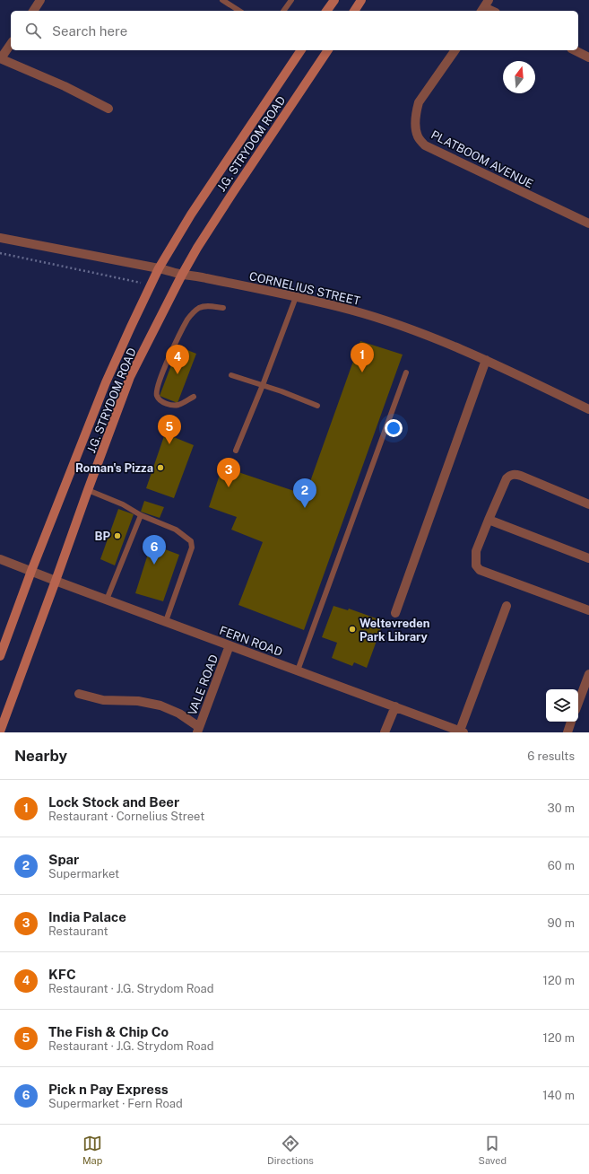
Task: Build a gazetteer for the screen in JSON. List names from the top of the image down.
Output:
{
  "streets": {
    "street": [
      "J.G. STRYDOM ROAD",
      "PLATBOOM AVENUE",
      "CORNELIUS STREET",
      "FERN ROAD",
      "VALE ROAD"
    ]
  },
  "crossings": [
    ["J.G. STRYDOM ROAD", "CORNELIUS STREET"],
    ["J.G. STRYDOM ROAD", "FERN ROAD"],
    ["FERN ROAD", "VALE ROAD"]
  ],
  "places": ["Roman's Pizza", "BP", "Weltevreden Park Library"],
  "north": "top",
  "page": {
    "search": "Search here",
    "pins": [
      "1",
      "4",
      "5",
      "3",
      "2",
      "6"
    ],
    "heading": ["Nearby", "6 results"],
    "list": [
      {
        "mark": "1",
        "name": "Lock Stock and Beer",
        "note": "Restaurant · Cornelius Street",
        "value": "30 m"
      },
      {
        "mark": "2",
        "name": "Spar",
        "note": "Supermarket",
        "value": "60 m"
      },
      {
        "mark": "3",
        "name": "India Palace",
        "note": "Restaurant",
        "value": "90 m"
      },
      {
        "mark": "4",
        "name": "KFC",
        "note": "Restaurant · J.G. Strydom Road",
        "value": "120 m"
      },
      {
        "mark": "5",
        "name": "The Fish & Chip Co",
        "note": "Restaurant · J.G. Strydom Road",
        "value": "120 m"
      },
      {
        "mark": "6",
        "name": "Pick n Pay Express",
        "note": "Supermarket · Fern Road",
        "value": "140 m"
      }
    ],
    "nav": ["Map", "Directions", "Saved"]
  }
}
